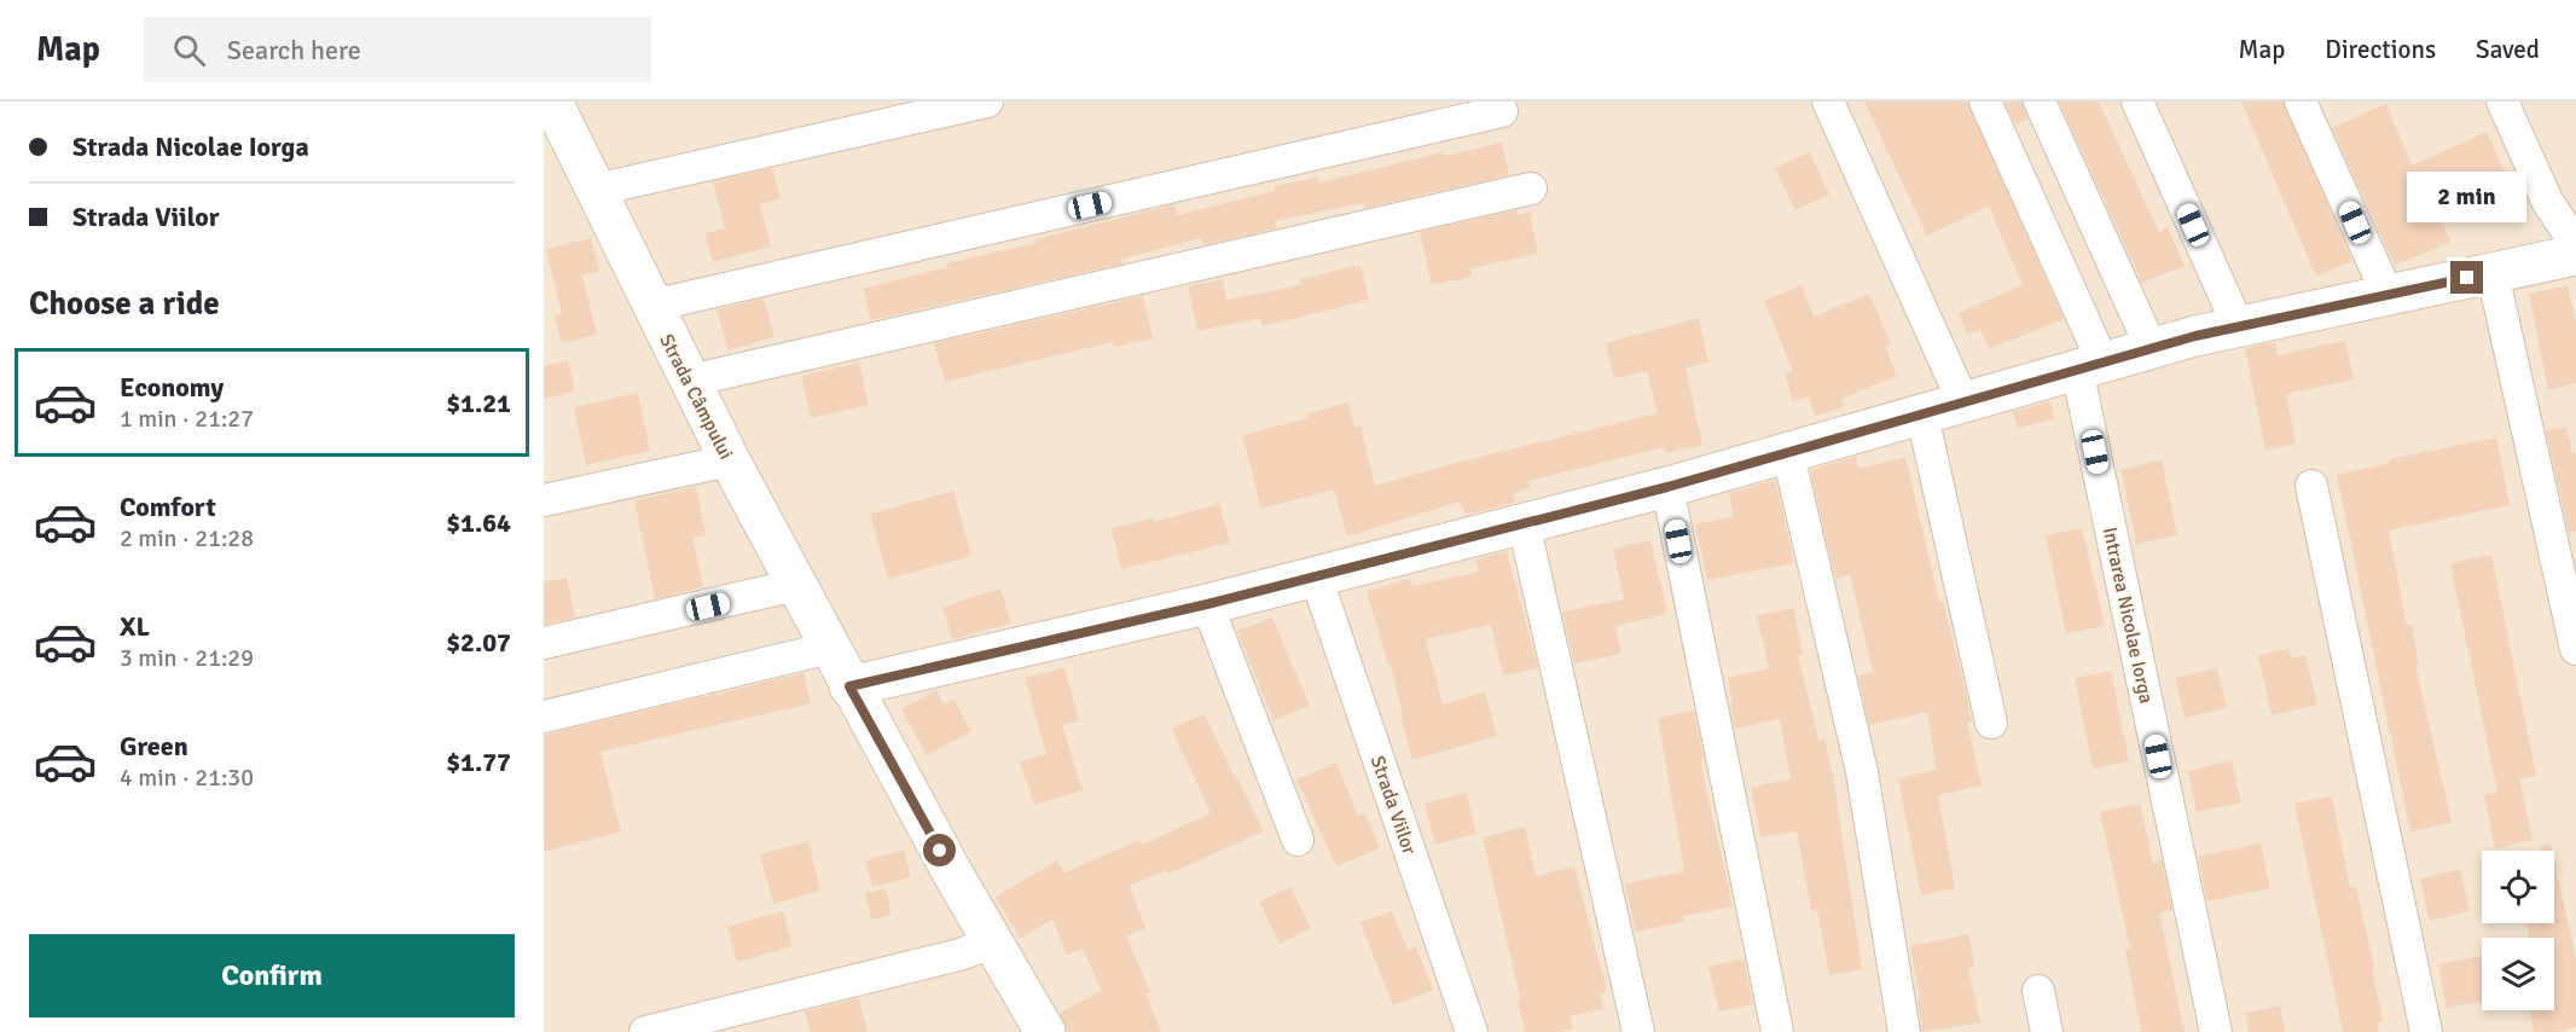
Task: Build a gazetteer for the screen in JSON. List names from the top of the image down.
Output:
{
  "streets": {
    "street": ["Strada Câmpului", "Intrarea Nicolae Iorga", "Strada Viilor"]
  },
  "page": {
    "header": "Map",
    "search": "Search here",
    "nav": ["Map", "Directions", "Saved"],
    "banner": ["Strada Nicolae Iorga", "Strada Viilor"],
    "bubble": "2 min",
    "heading": "Choose a ride",
    "list": [
      {
        "name": "Economy",
        "note": "1 min · 21:27",
        "value": "$1.21"
      },
      {
        "name": "Comfort",
        "note": "2 min · 21:28",
        "value": "$1.64"
      },
      {
        "name": "XL",
        "note": "3 min · 21:29",
        "value": "$2.07"
      },
      {
        "name": "Green",
        "note": "4 min · 21:30",
        "value": "$1.77"
      }
    ],
    "buttons": "Confirm"
  }
}
